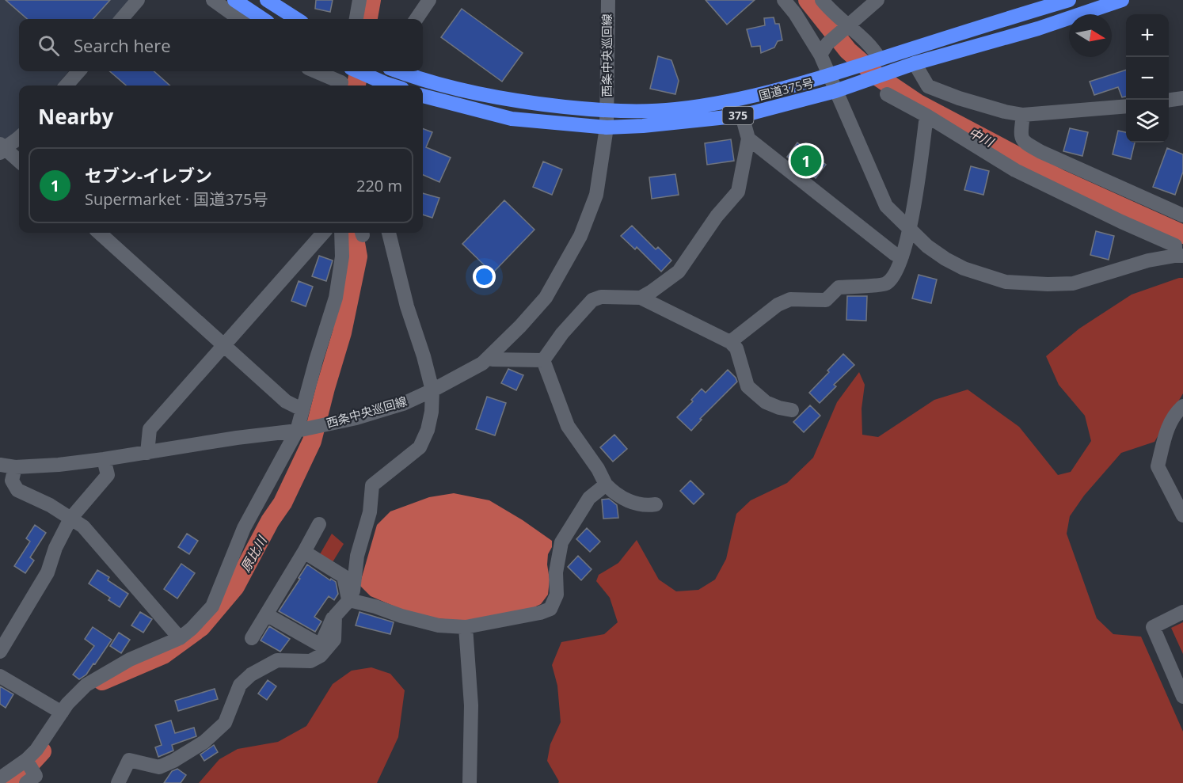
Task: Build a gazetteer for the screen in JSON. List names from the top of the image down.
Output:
{
  "streets": {
    "highway": ["国道375号", "375"],
    "street": ["西条中央巡回線"]
  },
  "crossings": [
    ["西条中央巡回線", "国道375号"]
  ],
  "water": ["中川", "原比川"],
  "north": "right",
  "page": {
    "map_buttons": ["+", "−"],
    "search": "Search here",
    "heading": "Nearby",
    "pins": "1",
    "list": [
      {
        "mark": "1",
        "name": "セブン-イレブン",
        "note": "Supermarket · 国道375号",
        "value": "220 m"
      }
    ]
  }
}
